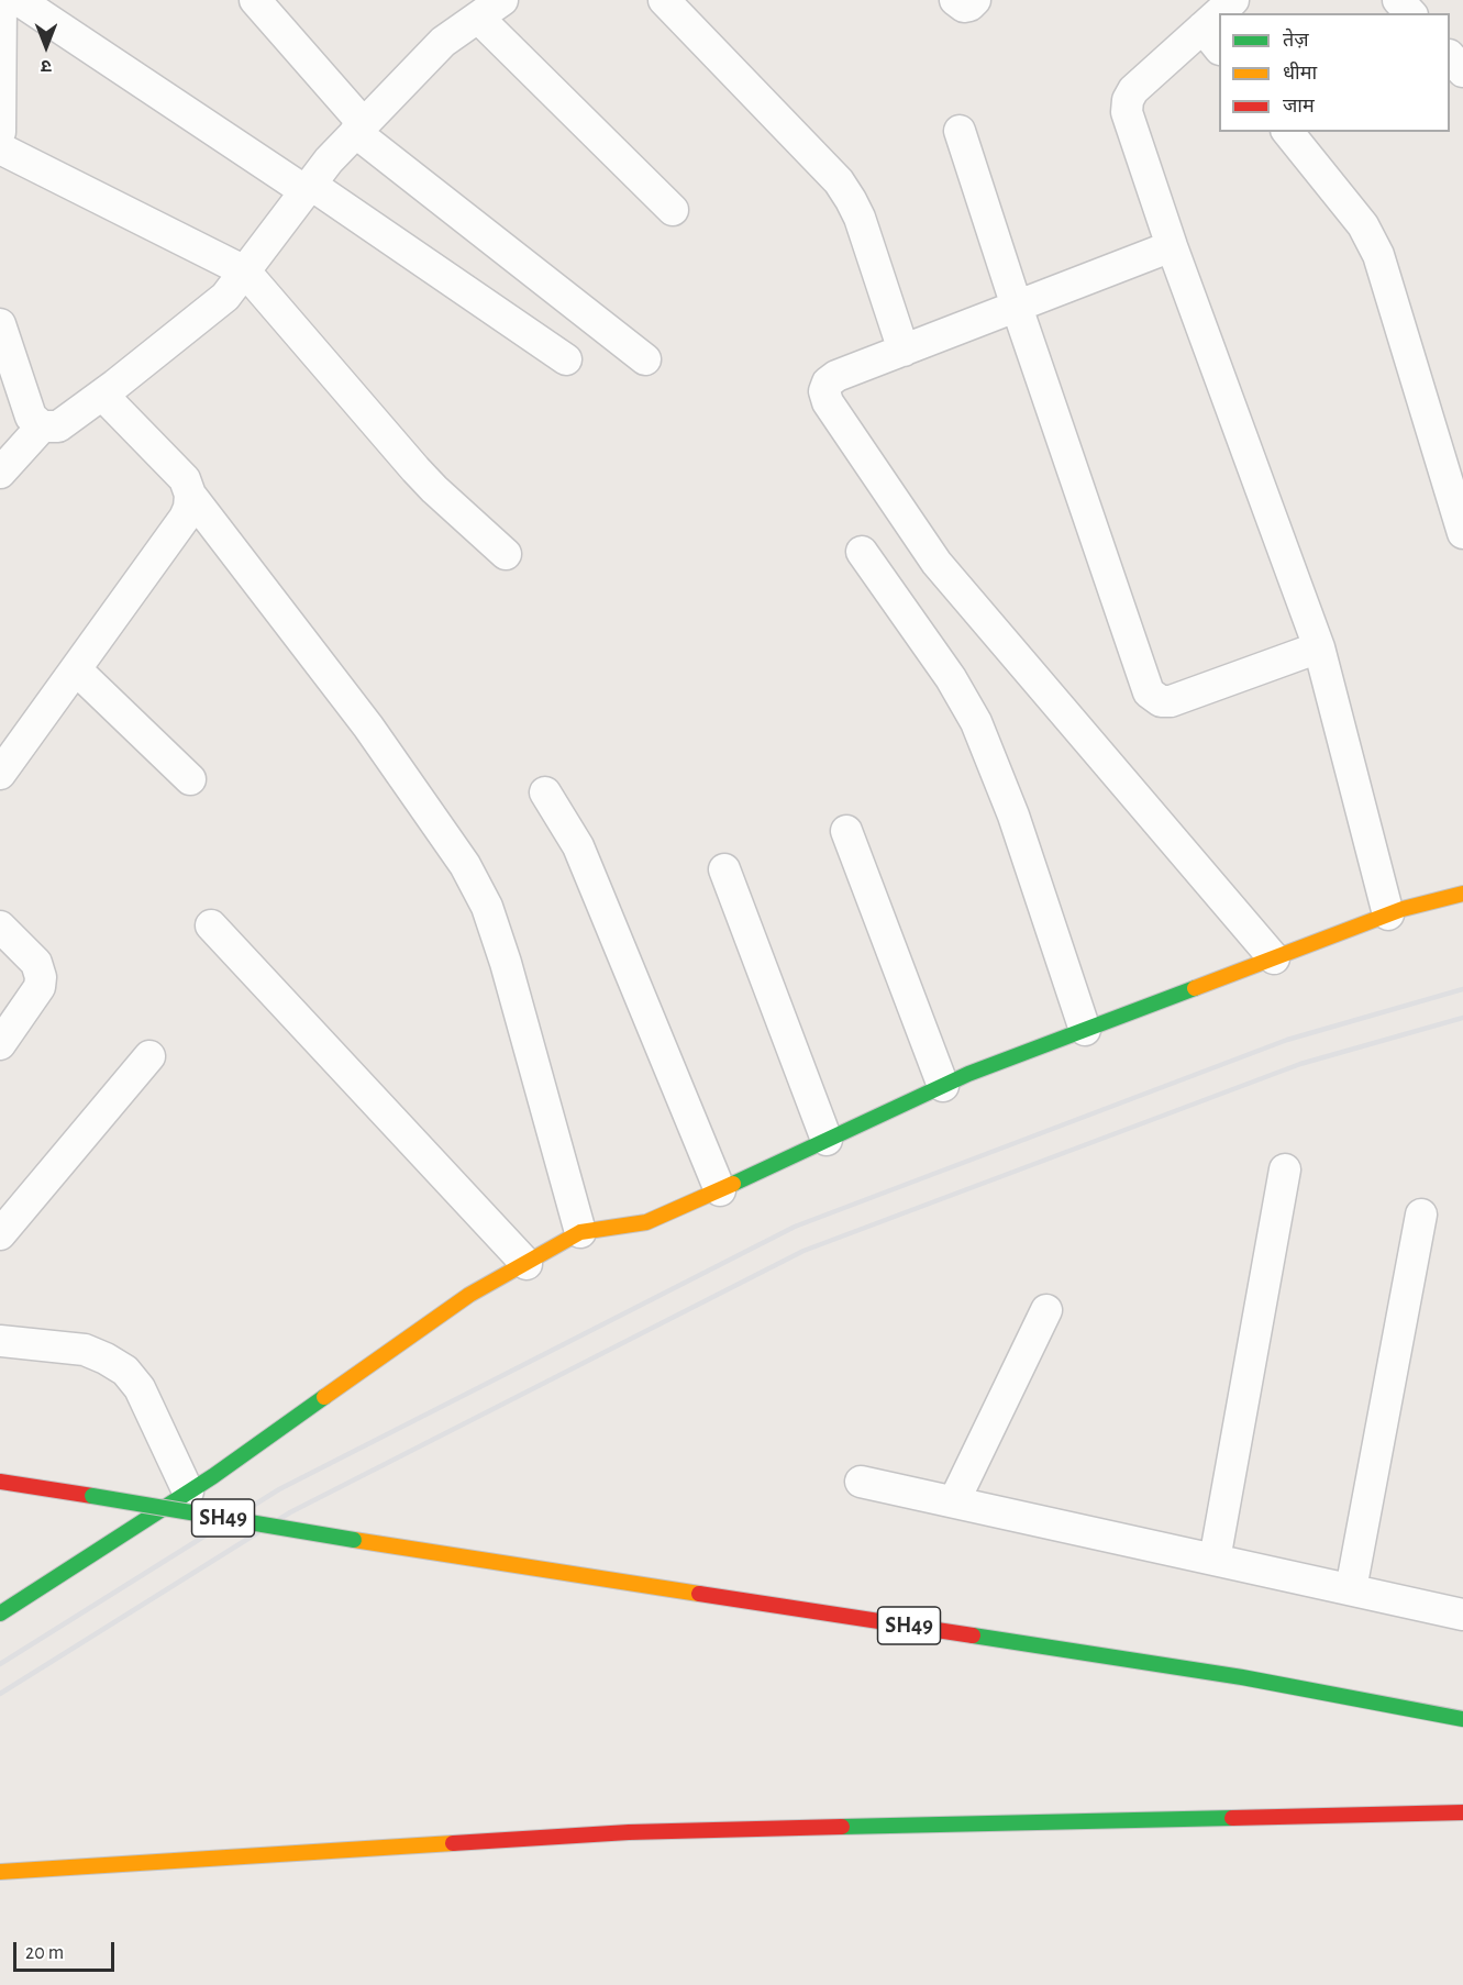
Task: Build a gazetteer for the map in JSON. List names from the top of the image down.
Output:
{
  "streets": {
    "main road": ["SH49"]
  },
  "legend": ["तेज़", "धीमा", "जाम"],
  "scale_bar": "20 m",
  "north": "bottom"
}
